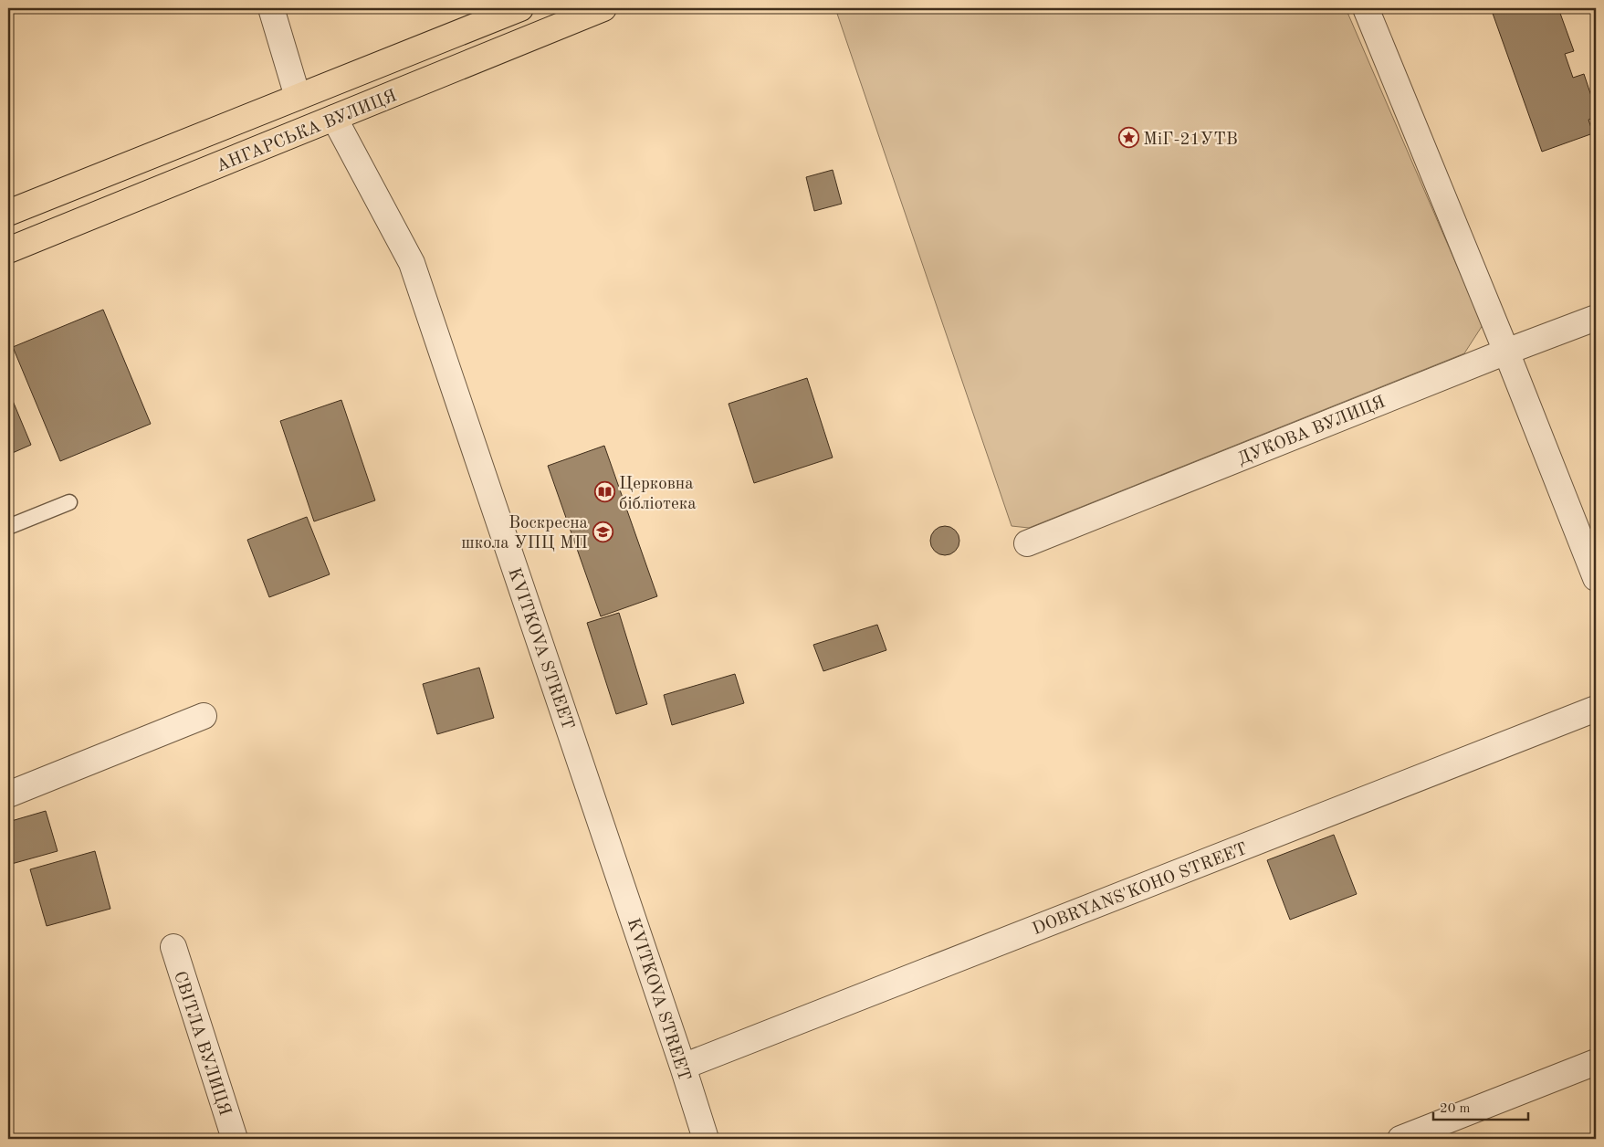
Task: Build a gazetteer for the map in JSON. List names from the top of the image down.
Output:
{
  "streets": {
    "main road": ["АНГАРСЬКА ВУЛИЦЯ"],
    "street": [
      "ДУКОВА ВУЛИЦЯ",
      "KVITKOVA STREET",
      "DOBRYANS'KOHO STREET",
      "СВІТЛА ВУЛИЦЯ"
    ]
  },
  "crossings": [
    ["АНГАРСЬКА ВУЛИЦЯ", "KVITKOVA STREET"],
    ["KVITKOVA STREET", "DOBRYANS'KOHO STREET"]
  ],
  "places": {
    "place": ["МіГ-21УТВ"],
    "library": ["Церковна бібліотека"],
    "school or university": ["Воскресна школа УПЦ МП"]
  },
  "scale_bar": "20 m"
}
